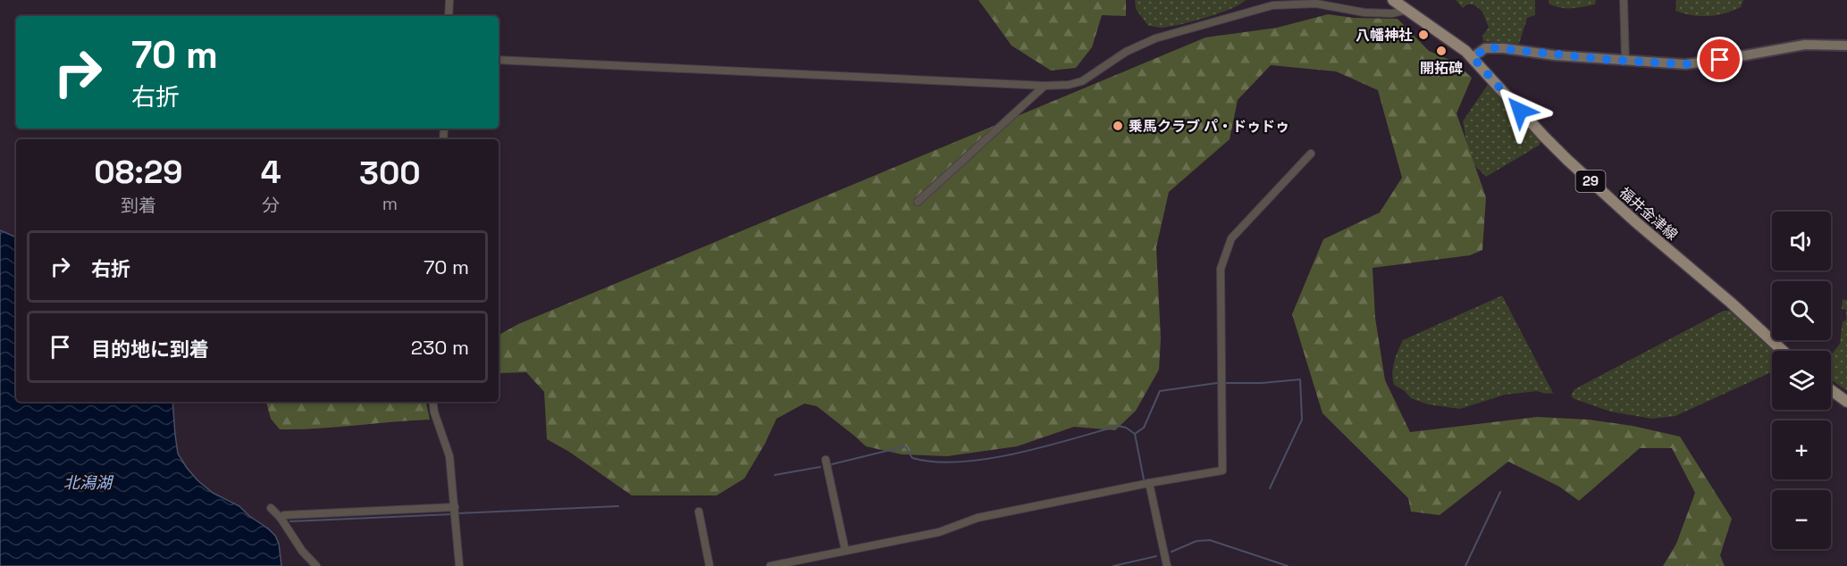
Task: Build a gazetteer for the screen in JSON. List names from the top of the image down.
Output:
{
  "streets": {
    "main road": ["29", "福井金津線"]
  },
  "water": ["北潟湖"],
  "places": ["八幡神社", "開拓碑", "乗馬クラブ パ・ドゥドゥ"],
  "page": {
    "turn": ["70 m", "右折"],
    "eta": [
      "08:29",
      "到着",
      "4",
      "分",
      "300",
      "m"
    ],
    "map_buttons": ["+", "−"],
    "list": [
      {
        "name": "右折",
        "value": "70 m"
      },
      {
        "name": "目的地に到着",
        "value": "230 m"
      }
    ]
  }
}
